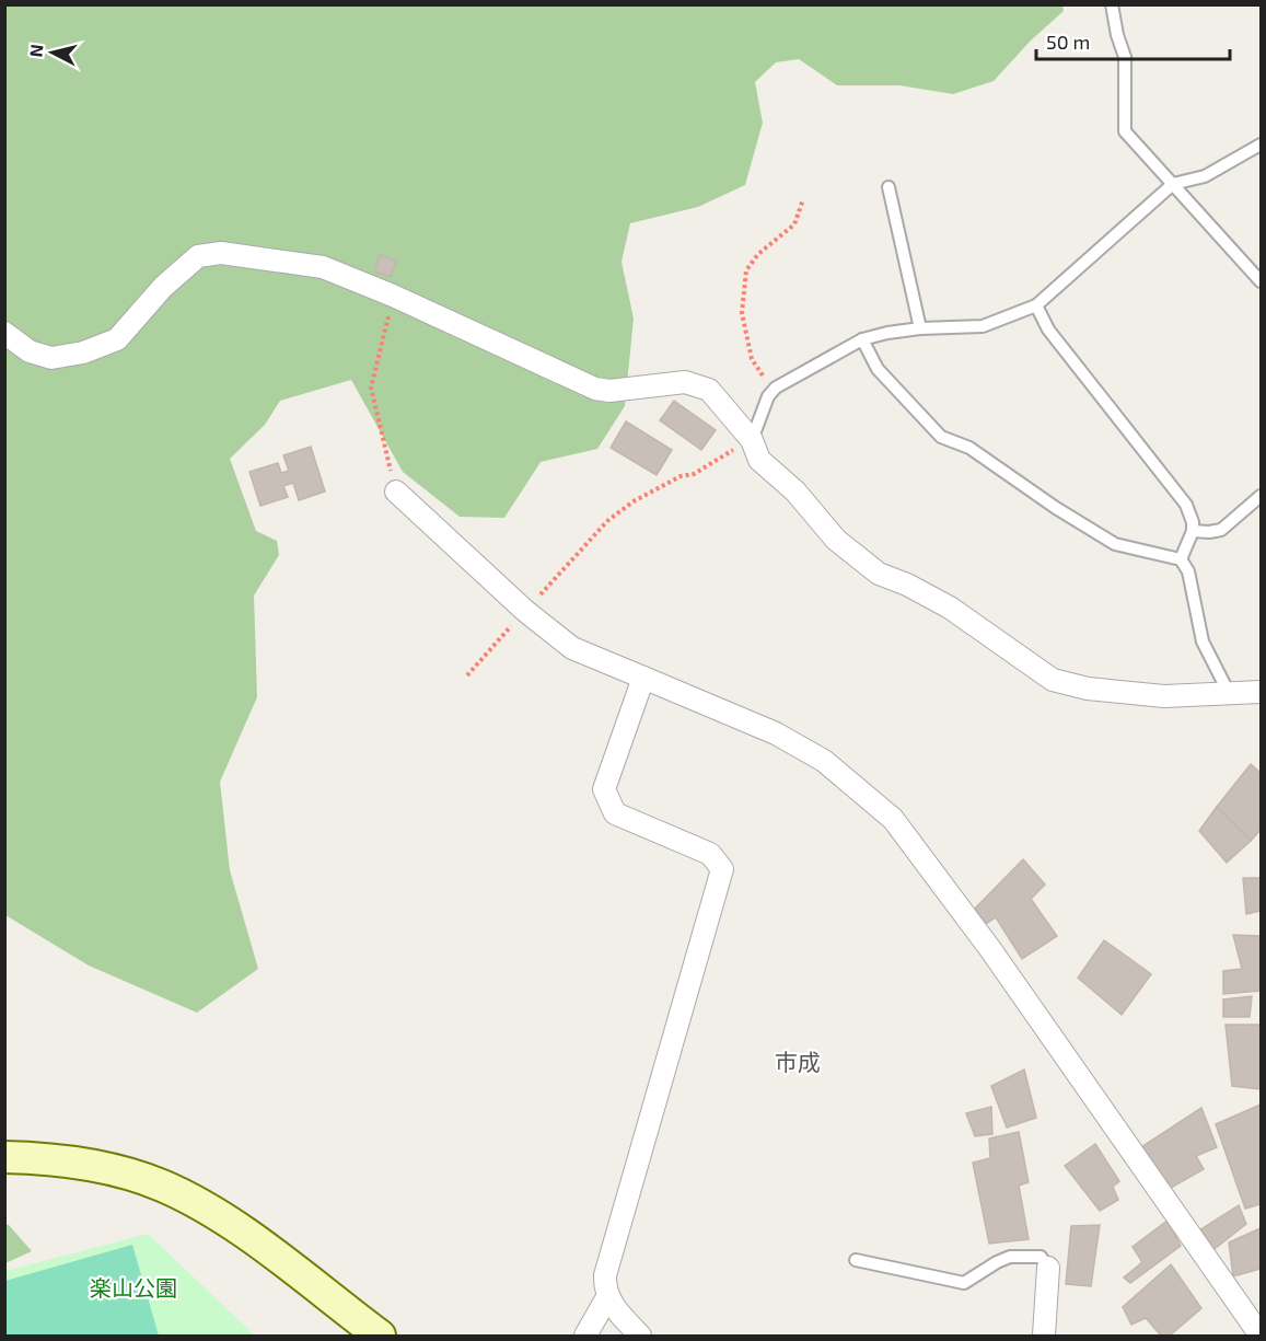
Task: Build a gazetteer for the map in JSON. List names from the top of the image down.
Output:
{
  "districts": ["市成"],
  "parks": ["楽山公園"],
  "scale_bar": "50 m",
  "north": "left"
}
